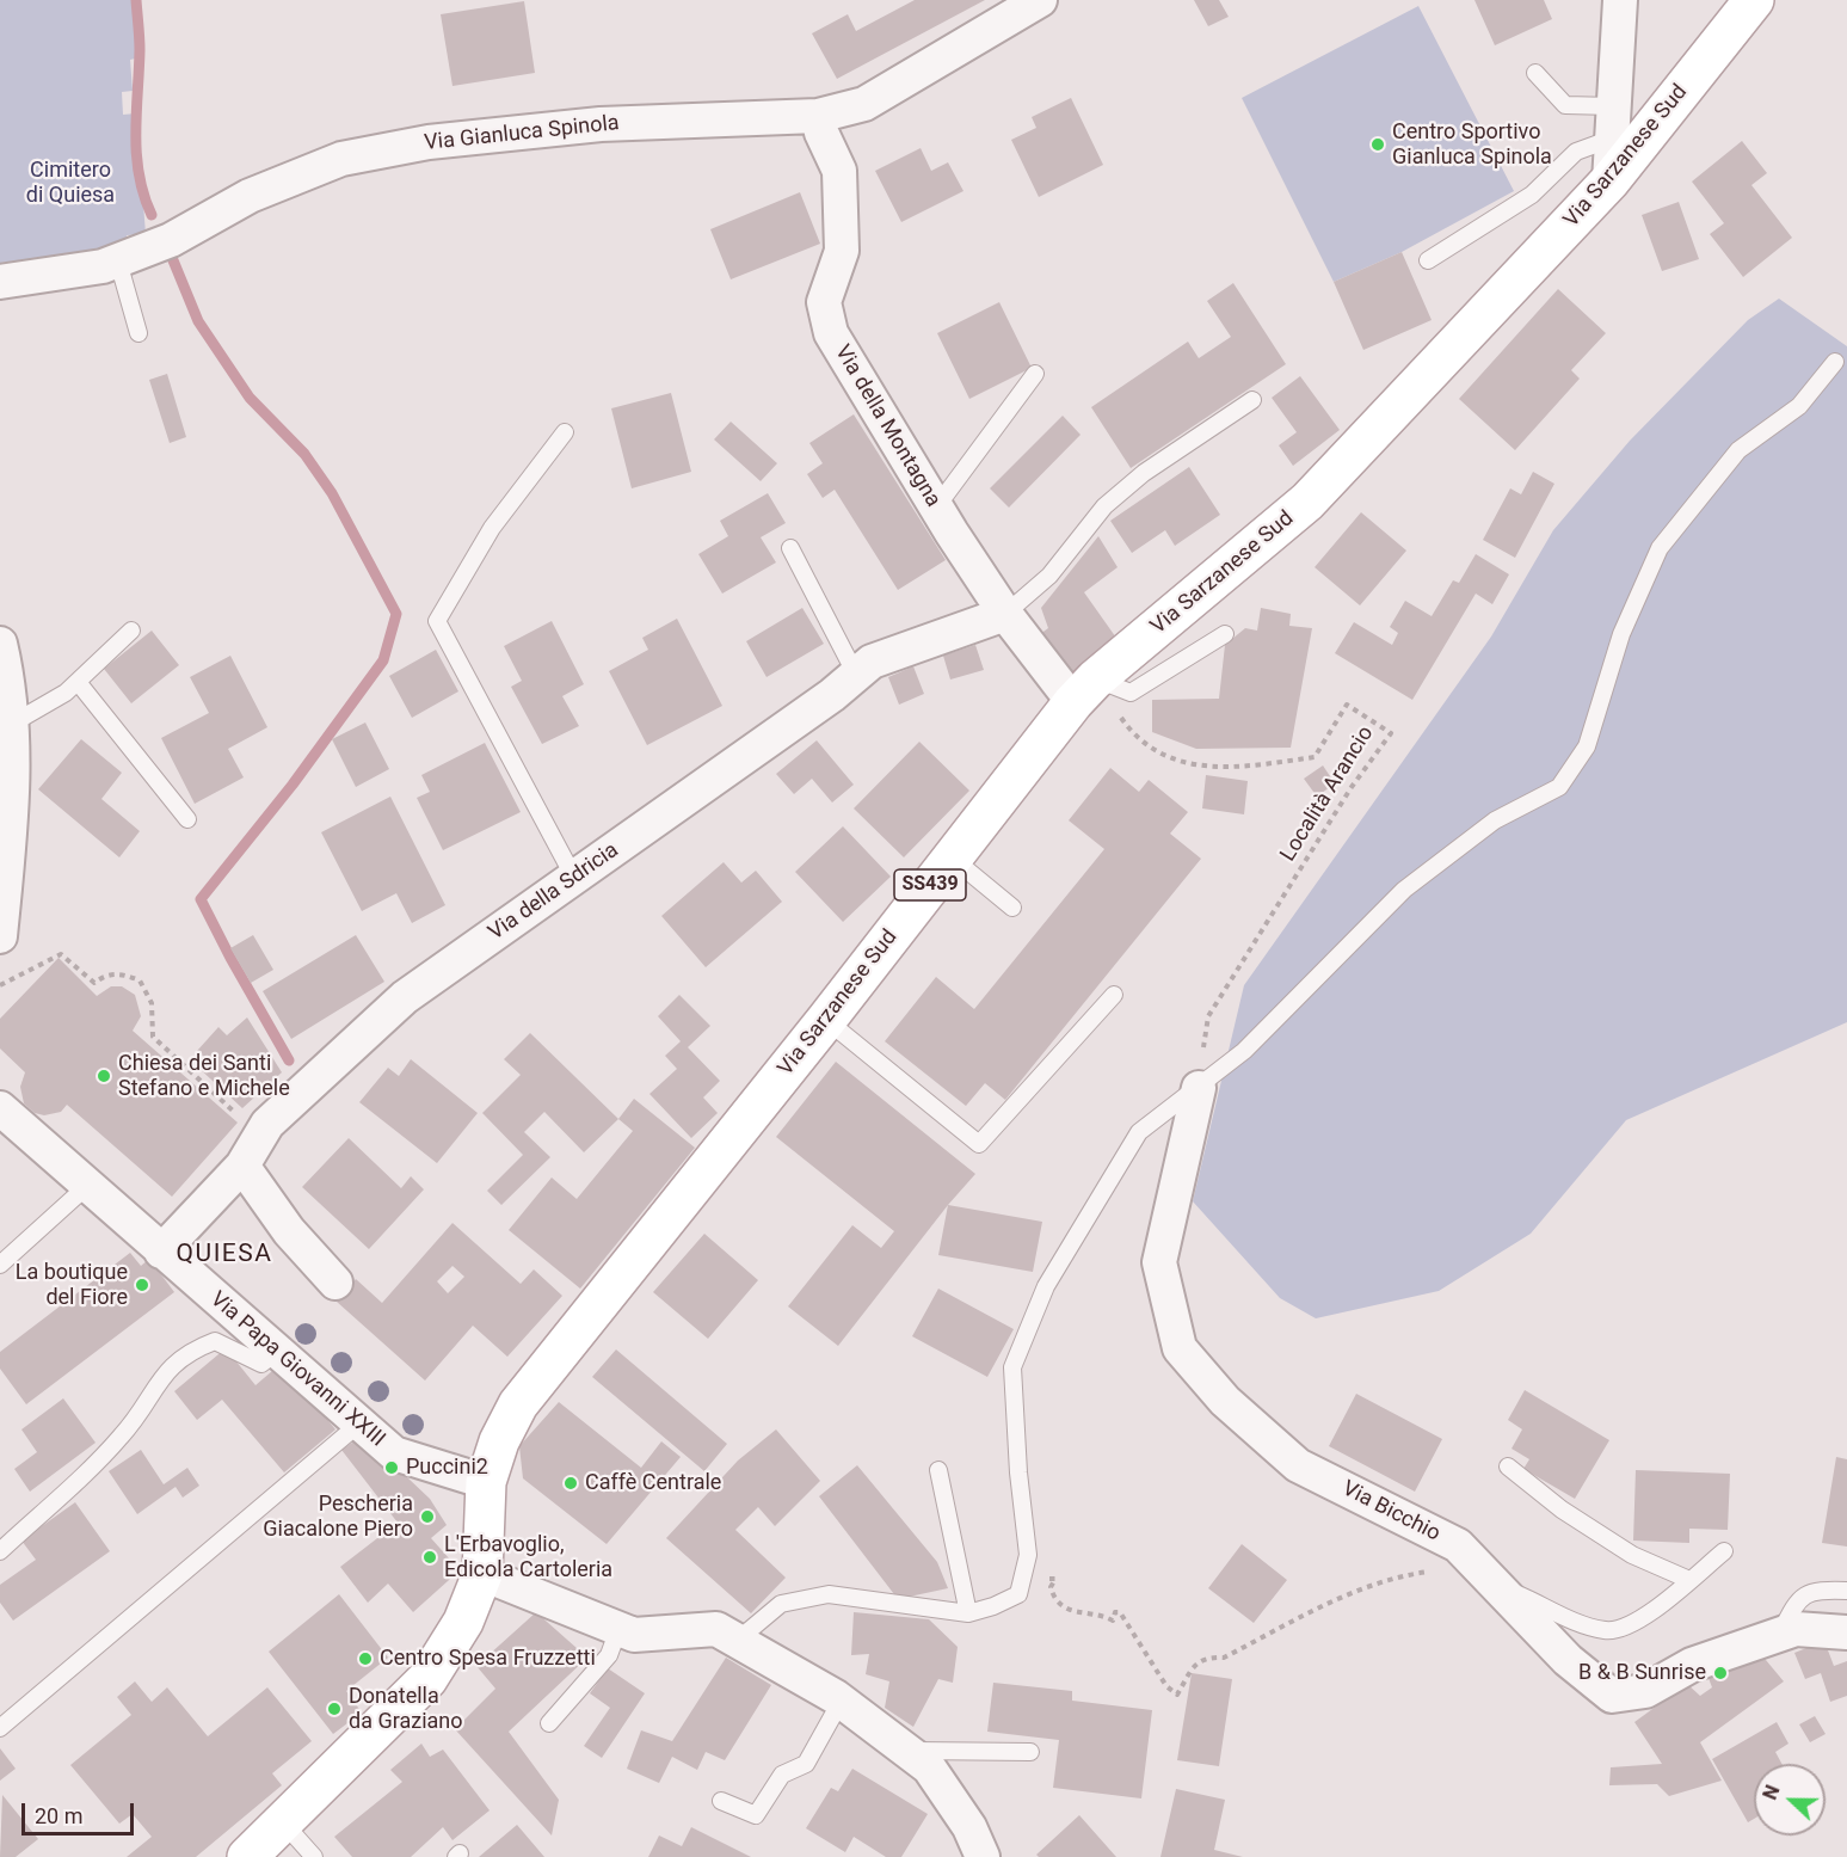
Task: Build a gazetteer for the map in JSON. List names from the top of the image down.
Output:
{
  "streets": {
    "main road": ["Via Sarzanese Sud", "SS439"],
    "street": [
      "Via Gianluca Spinola",
      "Via della Montagna",
      "Via della Sdricia",
      "Via Papa Giovanni XXIII",
      "Via Bicchio"
    ],
    "path": ["Località Arancio"]
  },
  "crossings": [
    ["Via Gianluca Spinola", "Via della Montagna"],
    ["Via Sarzanese Sud", "Via della Montagna"],
    ["Via Sarzanese Sud", "Località Arancio"],
    ["Via Sarzanese Sud", "Via Papa Giovanni XXIII"],
    ["Via della Montagna", "Località Arancio"],
    ["Via della Montagna", "Via della Sdricia"],
    ["Località Arancio", "Via Bicchio"],
    ["Via della Sdricia", "Via Papa Giovanni XXIII"]
  ],
  "districts": ["QUIESA"],
  "parks": ["Cimitero di Quiesa"],
  "places": [
    "Centro Sportivo Gianluca Spinola",
    "Chiesa dei Santi Stefano e Michele",
    "La boutique del Fiore",
    "Puccini2",
    "Caffè Centrale",
    "Pescheria Giacalone Piero",
    "L'Erbavoglio, Edicola Cartoleria",
    "Centro Spesa Fruzzetti",
    "B & B Sunrise",
    "Donatella da Graziano"
  ],
  "scale_bar": "20 m",
  "north": "left"
}
